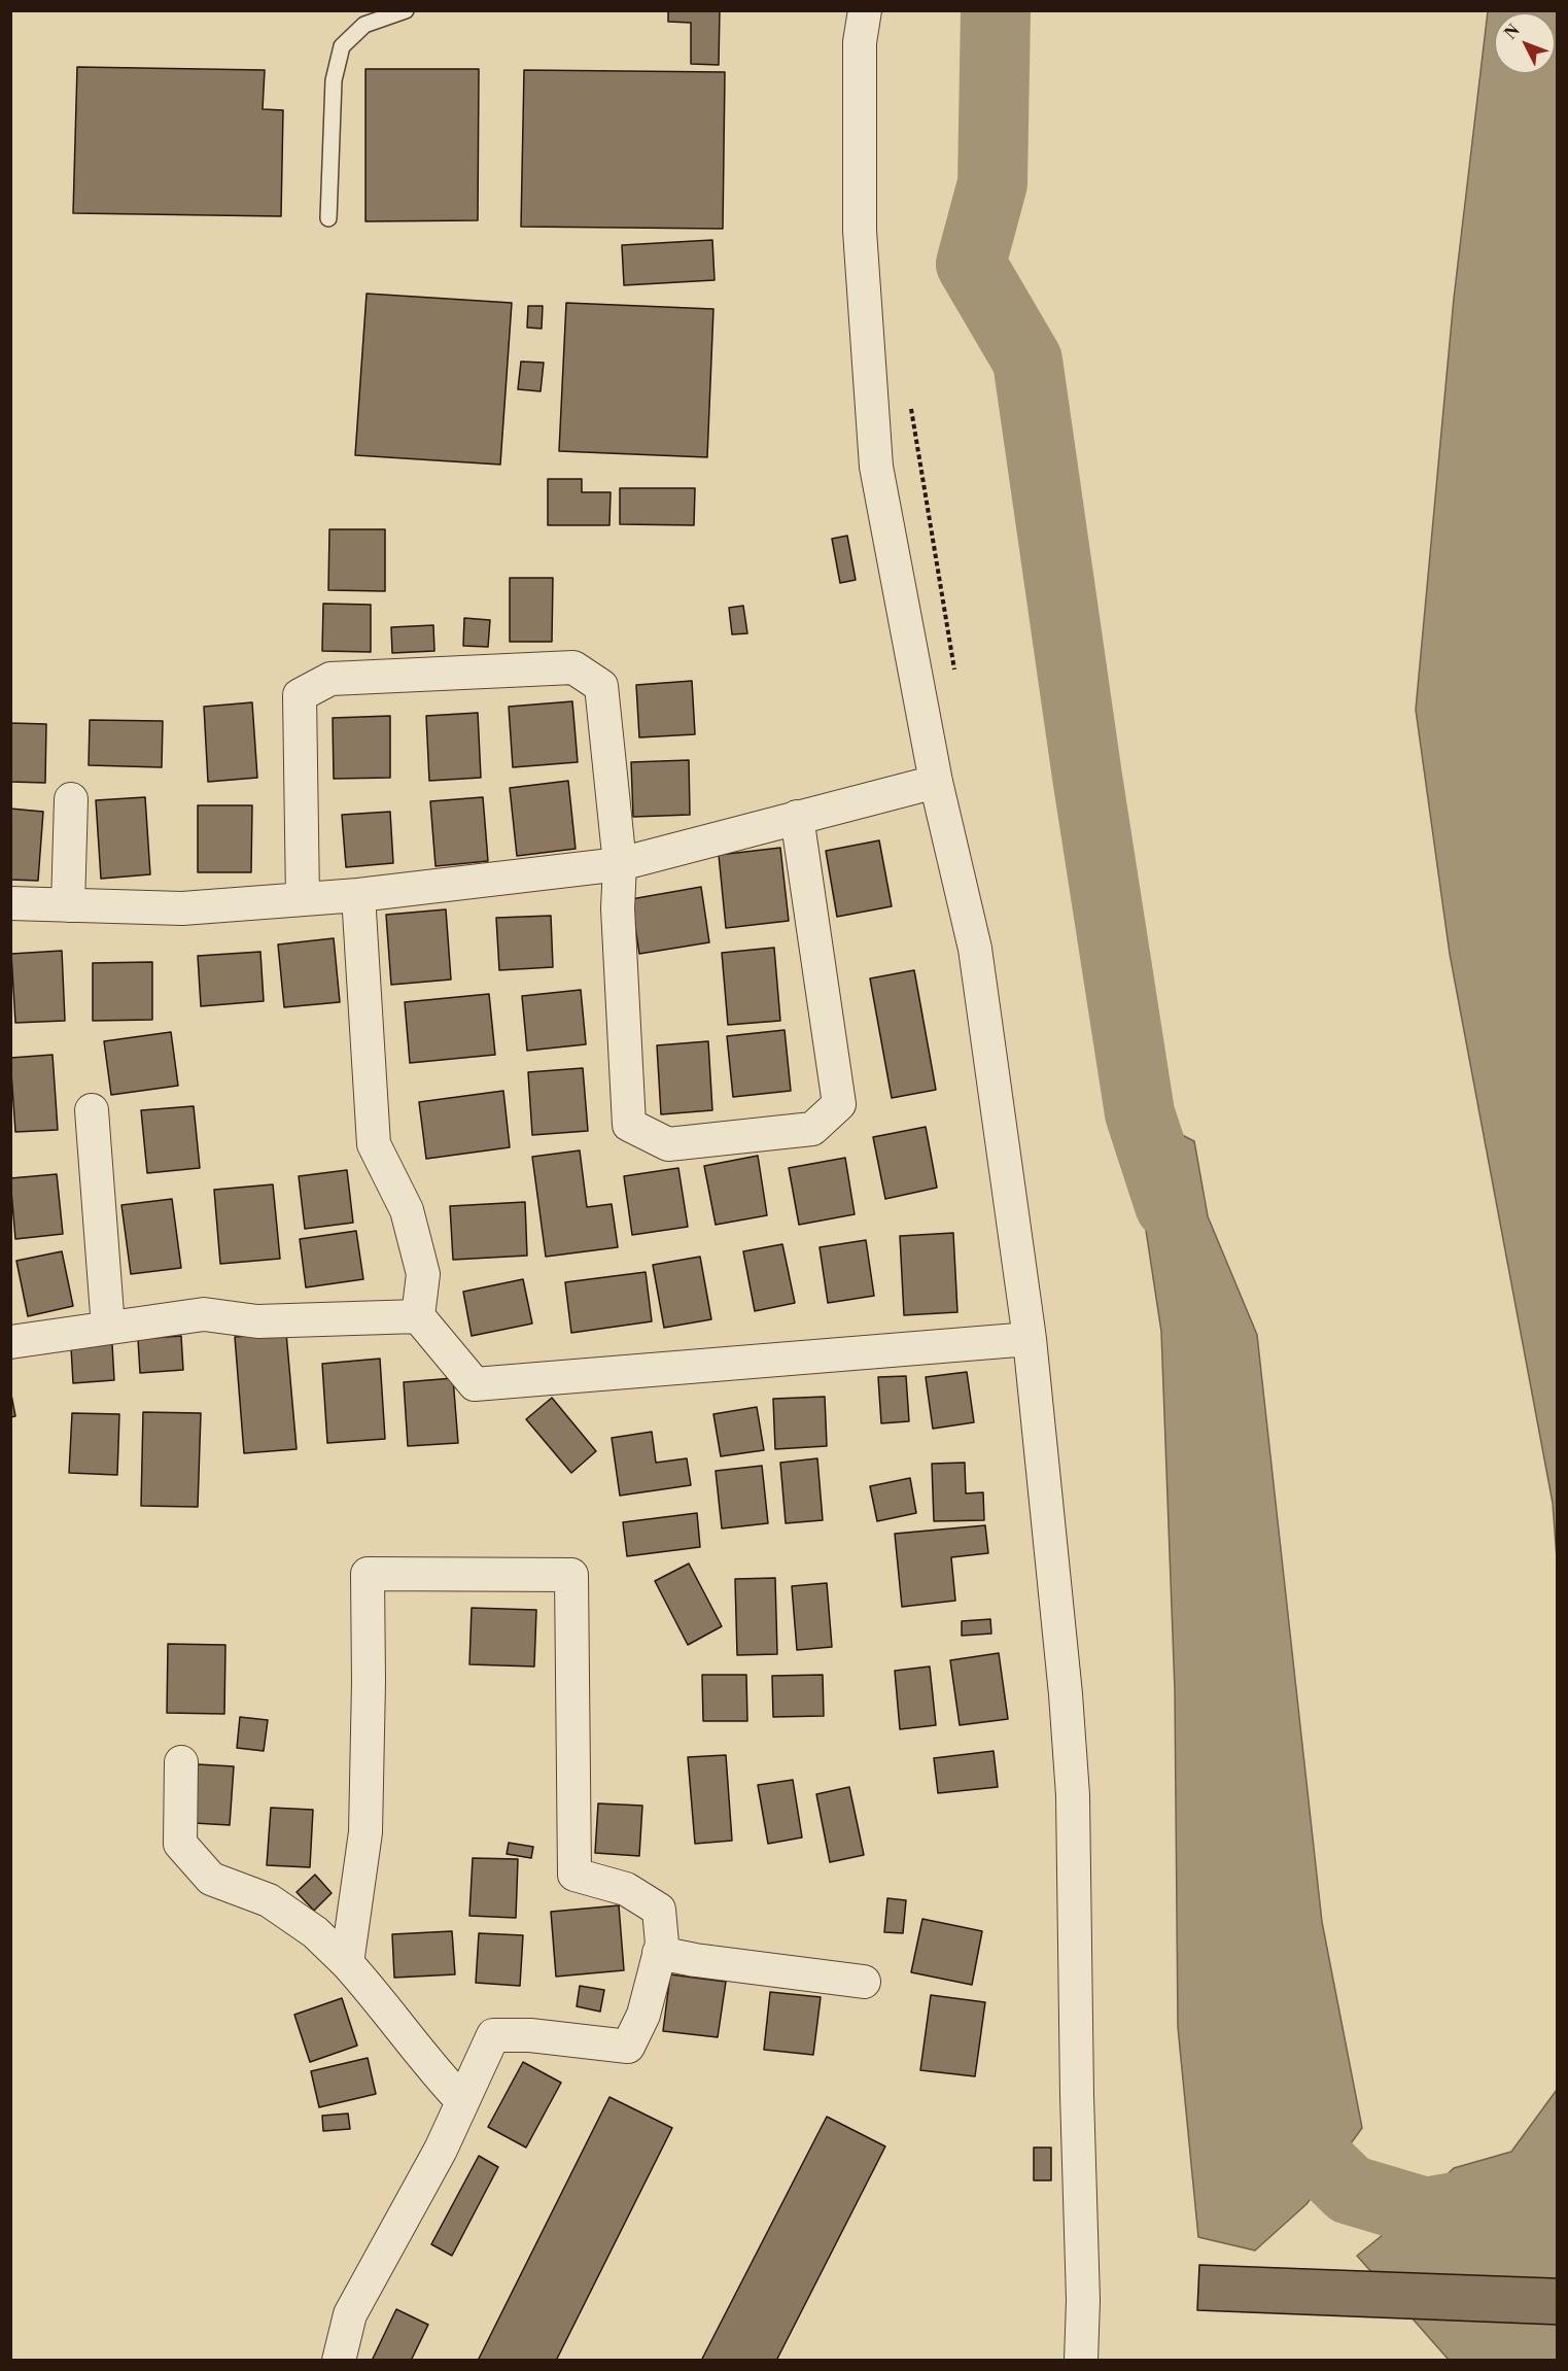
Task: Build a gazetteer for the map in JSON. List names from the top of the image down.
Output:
{
  "north": "top left"
}
